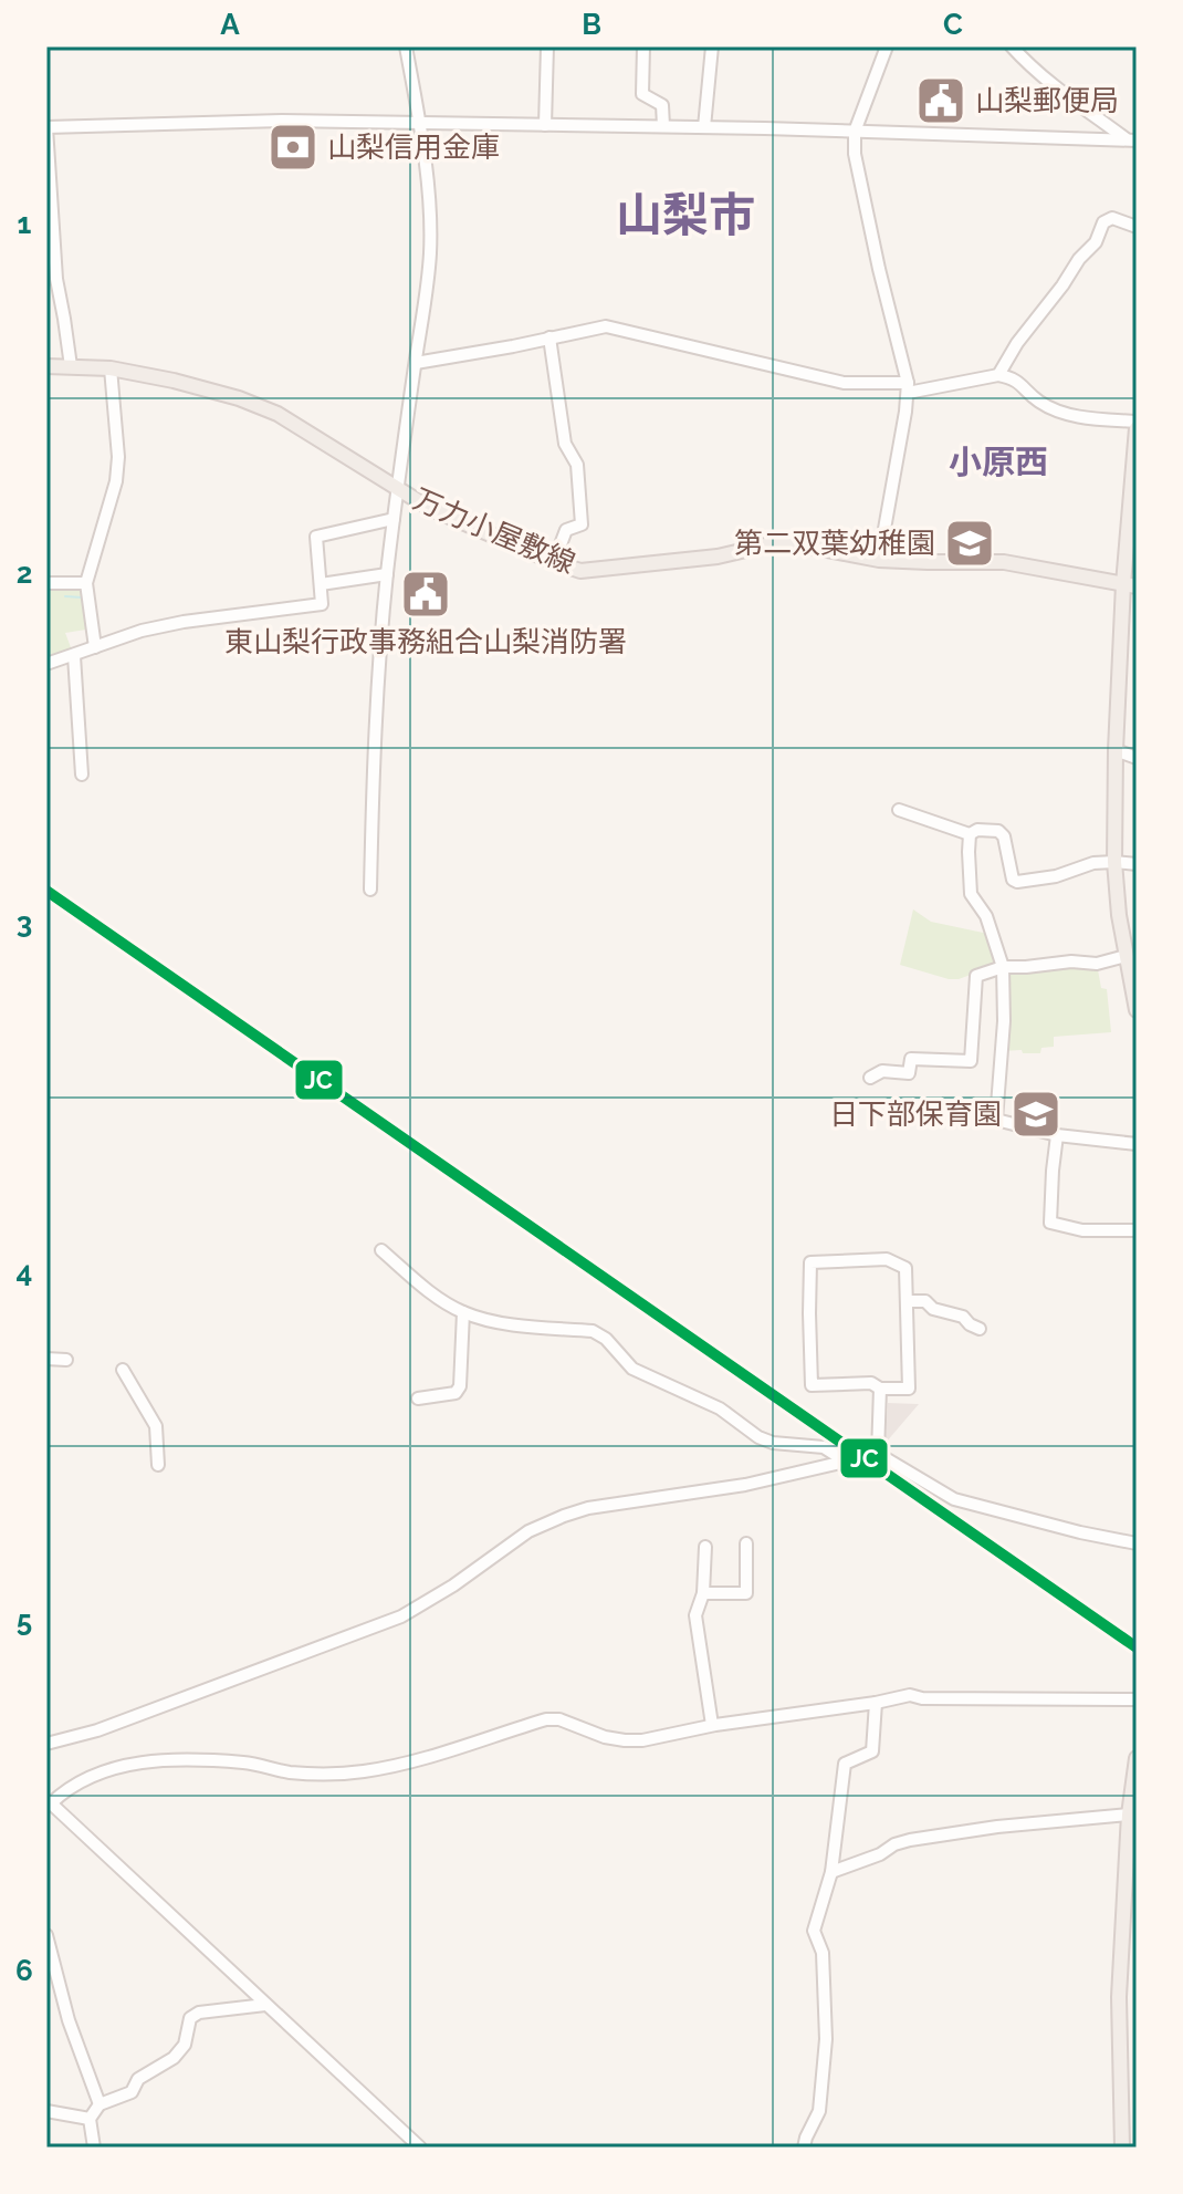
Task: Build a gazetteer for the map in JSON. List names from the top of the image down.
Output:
{
  "streets": {
    "main road": ["万力小屋敷線"]
  },
  "districts": ["山梨市", "小原西"],
  "places": {
    "public building": ["山梨郵便局", "東山梨行政事務組合山梨消防署"],
    "bank": ["山梨信用金庫"],
    "school or university": ["第二双葉幼稚園", "日下部保育園"]
  },
  "lines": ["transit line JC"],
  "grid": {
    "columns": ["A", "B", "C"],
    "rows": [
      "1",
      "2",
      "3",
      "4",
      "5",
      "6"
    ]
  }
}
